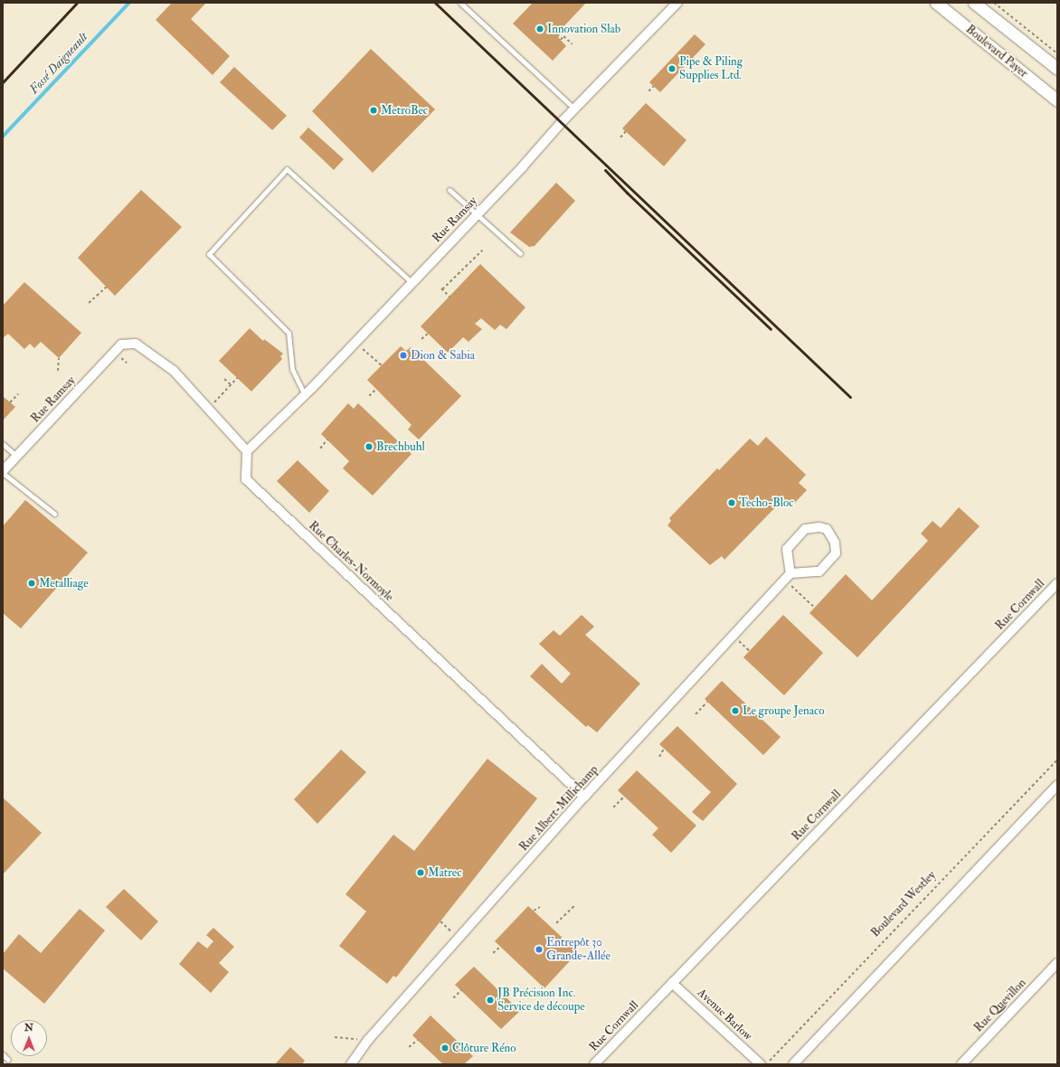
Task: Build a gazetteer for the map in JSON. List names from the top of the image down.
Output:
{
  "streets": {
    "street": [
      "Boulevard Payer",
      "Rue Ramsay",
      "Rue Charles-Normoyle",
      "Rue Cornwall",
      "Rue Albert-Millichamp",
      "Rue Quevillon",
      "Avenue Barlow"
    ],
    "path": ["Boulevard Westley"]
  },
  "crossings": [
    ["Rue Ramsay", "Rue Charles-Normoyle"],
    ["Rue Charles-Normoyle", "Rue Albert-Millichamp"],
    ["Rue Cornwall", "Avenue Barlow"]
  ],
  "water": ["Fossé Daigneault"],
  "places": [
    "Innovation Slab",
    "Pipe & Piling Supplies Ltd.",
    "MetroBec",
    "Dion & Sabia",
    "Brechbuhl",
    "Techo-Bloc",
    "Metalliage",
    "Le groupe Jenaco",
    "Matrec",
    "Entrepôt 30 Grande-Allée",
    "JB Précision Inc. Service de découpe",
    "Clôture Réno"
  ],
  "north": "top"
}
